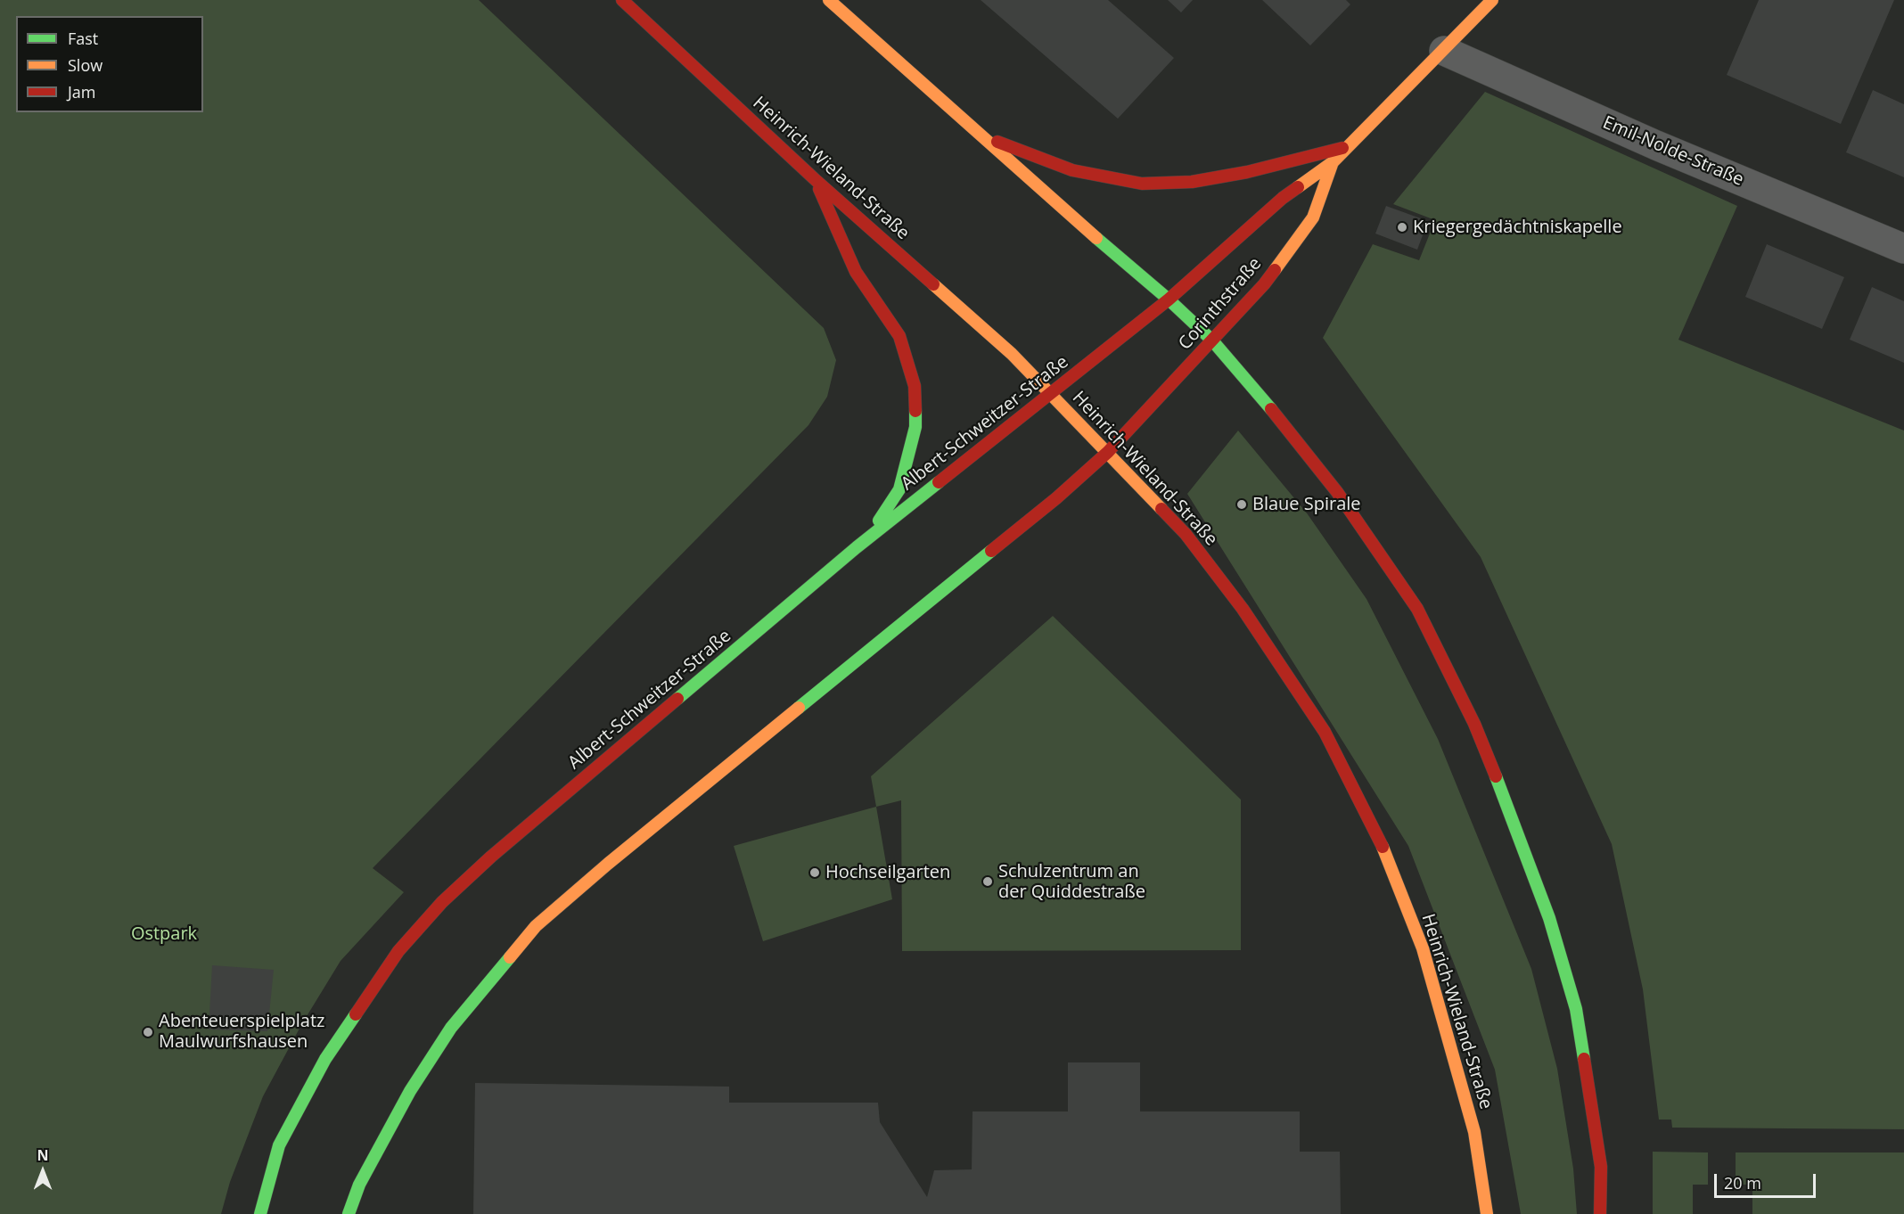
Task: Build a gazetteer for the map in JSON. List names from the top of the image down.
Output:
{
  "streets": {
    "main road": ["Heinrich-Wieland-Straße", "Corinthstraße", "Albert-Schweitzer-Straße"],
    "street": ["Emil-Nolde-Straße"]
  },
  "crossings": [
    ["Emil-Nolde-Straße", "Corinthstraße"],
    ["Heinrich-Wieland-Straße", "Corinthstraße"],
    ["Heinrich-Wieland-Straße", "Albert-Schweitzer-Straße"],
    ["Corinthstraße", "Albert-Schweitzer-Straße"]
  ],
  "parks": ["Ostpark"],
  "places": [
    "Kriegergedächtniskapelle",
    "Blaue Spirale",
    "Hochseilgarten",
    "Schulzentrum an der Quiddestraße",
    "Abenteuerspielplatz Maulwurfshausen"
  ],
  "legend": ["Fast", "Slow", "Jam"],
  "scale_bar": "20 m",
  "north": "top"
}
